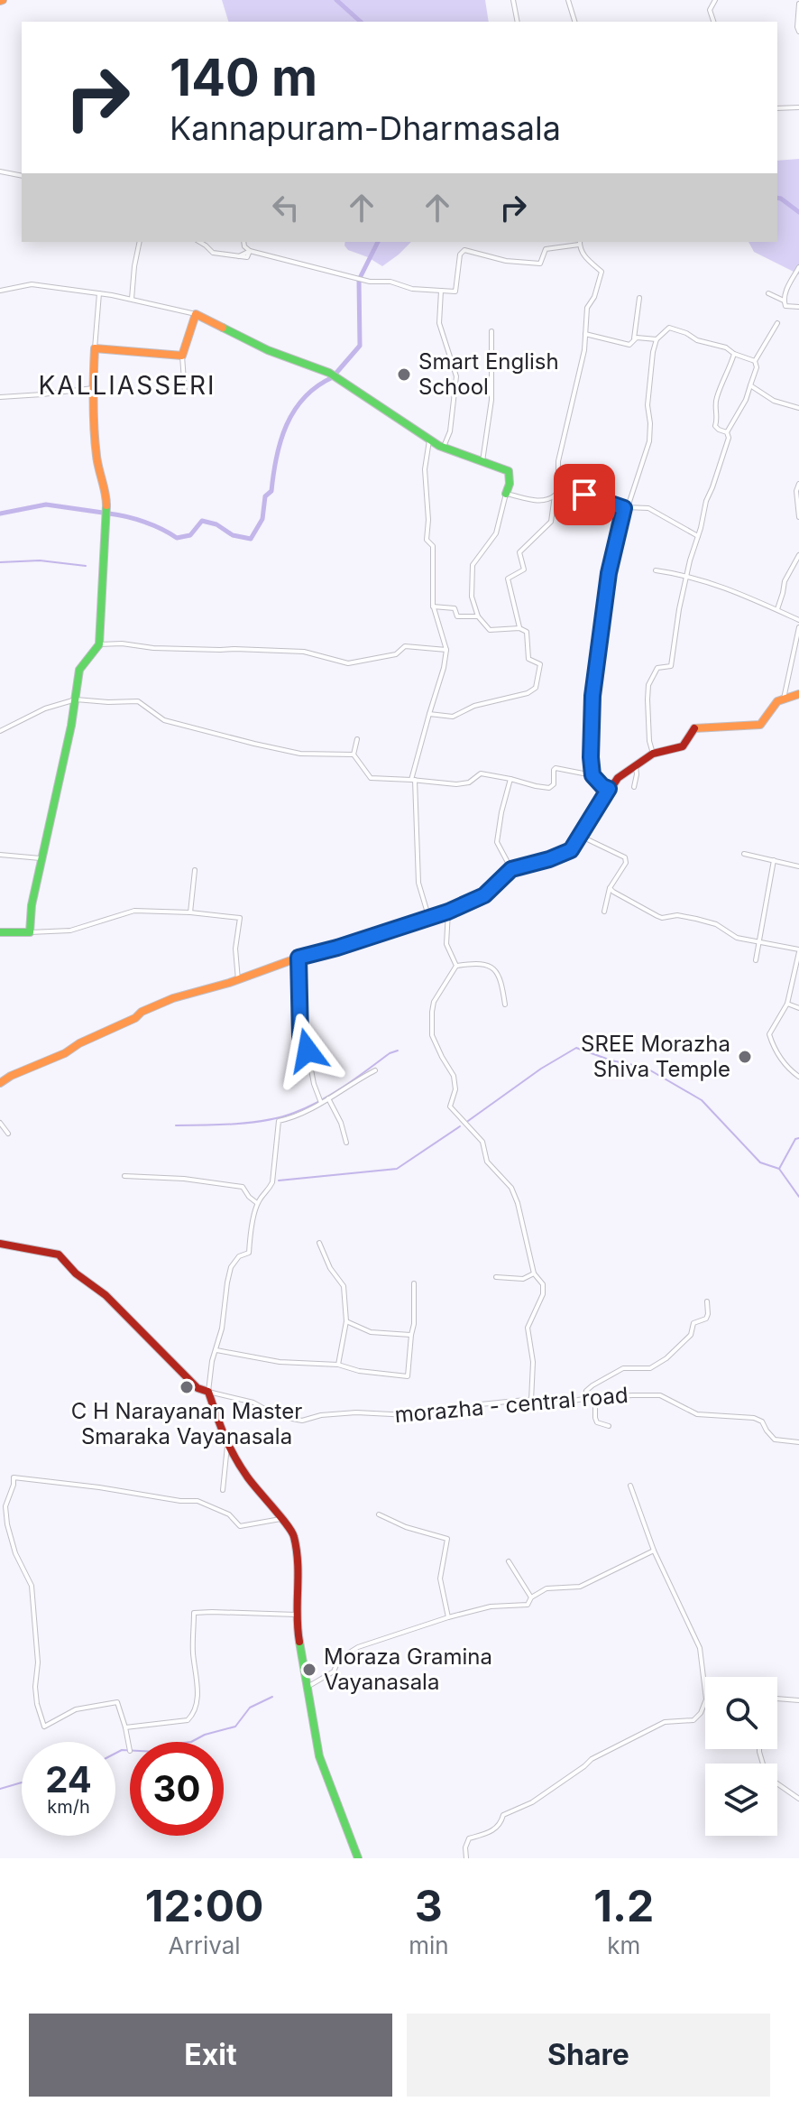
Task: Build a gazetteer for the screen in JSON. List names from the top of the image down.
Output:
{
  "streets": {
    "street": ["morazha - central road"]
  },
  "districts": ["KALLIASSERI"],
  "places": [
    "Smart English School",
    "SREE Morazha Shiva Temple",
    "C H Narayanan Master Smaraka Vayanasala",
    "Moraza Gramina Vayanasala"
  ],
  "page": {
    "turn": ["140 m", "Kannapuram-Dharmasala"],
    "speed": "24 km/h",
    "limit": "30",
    "eta": [
      "12:00",
      "Arrival",
      "3",
      "min",
      "1.2",
      "km"
    ],
    "buttons": ["Exit", "Share"]
  }
}
